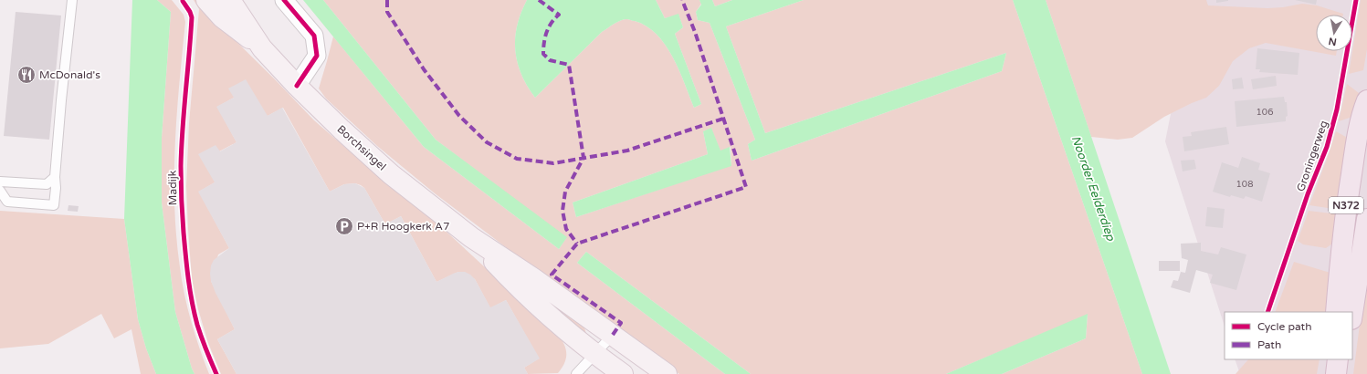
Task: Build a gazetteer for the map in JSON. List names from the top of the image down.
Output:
{
  "streets": {
    "main road": ["Borchsingel", "N372"],
    "cycle path": ["Groningerweg", "Madijk"]
  },
  "water": ["Noorder Eelderdiep"],
  "places": {
    "restaurant": ["McDonald's"],
    "parking": ["P+R Hoogkerk A7"]
  },
  "house_numbers": ["106", "108"],
  "legend": ["Cycle path", "Path"],
  "north": "bottom"
}
